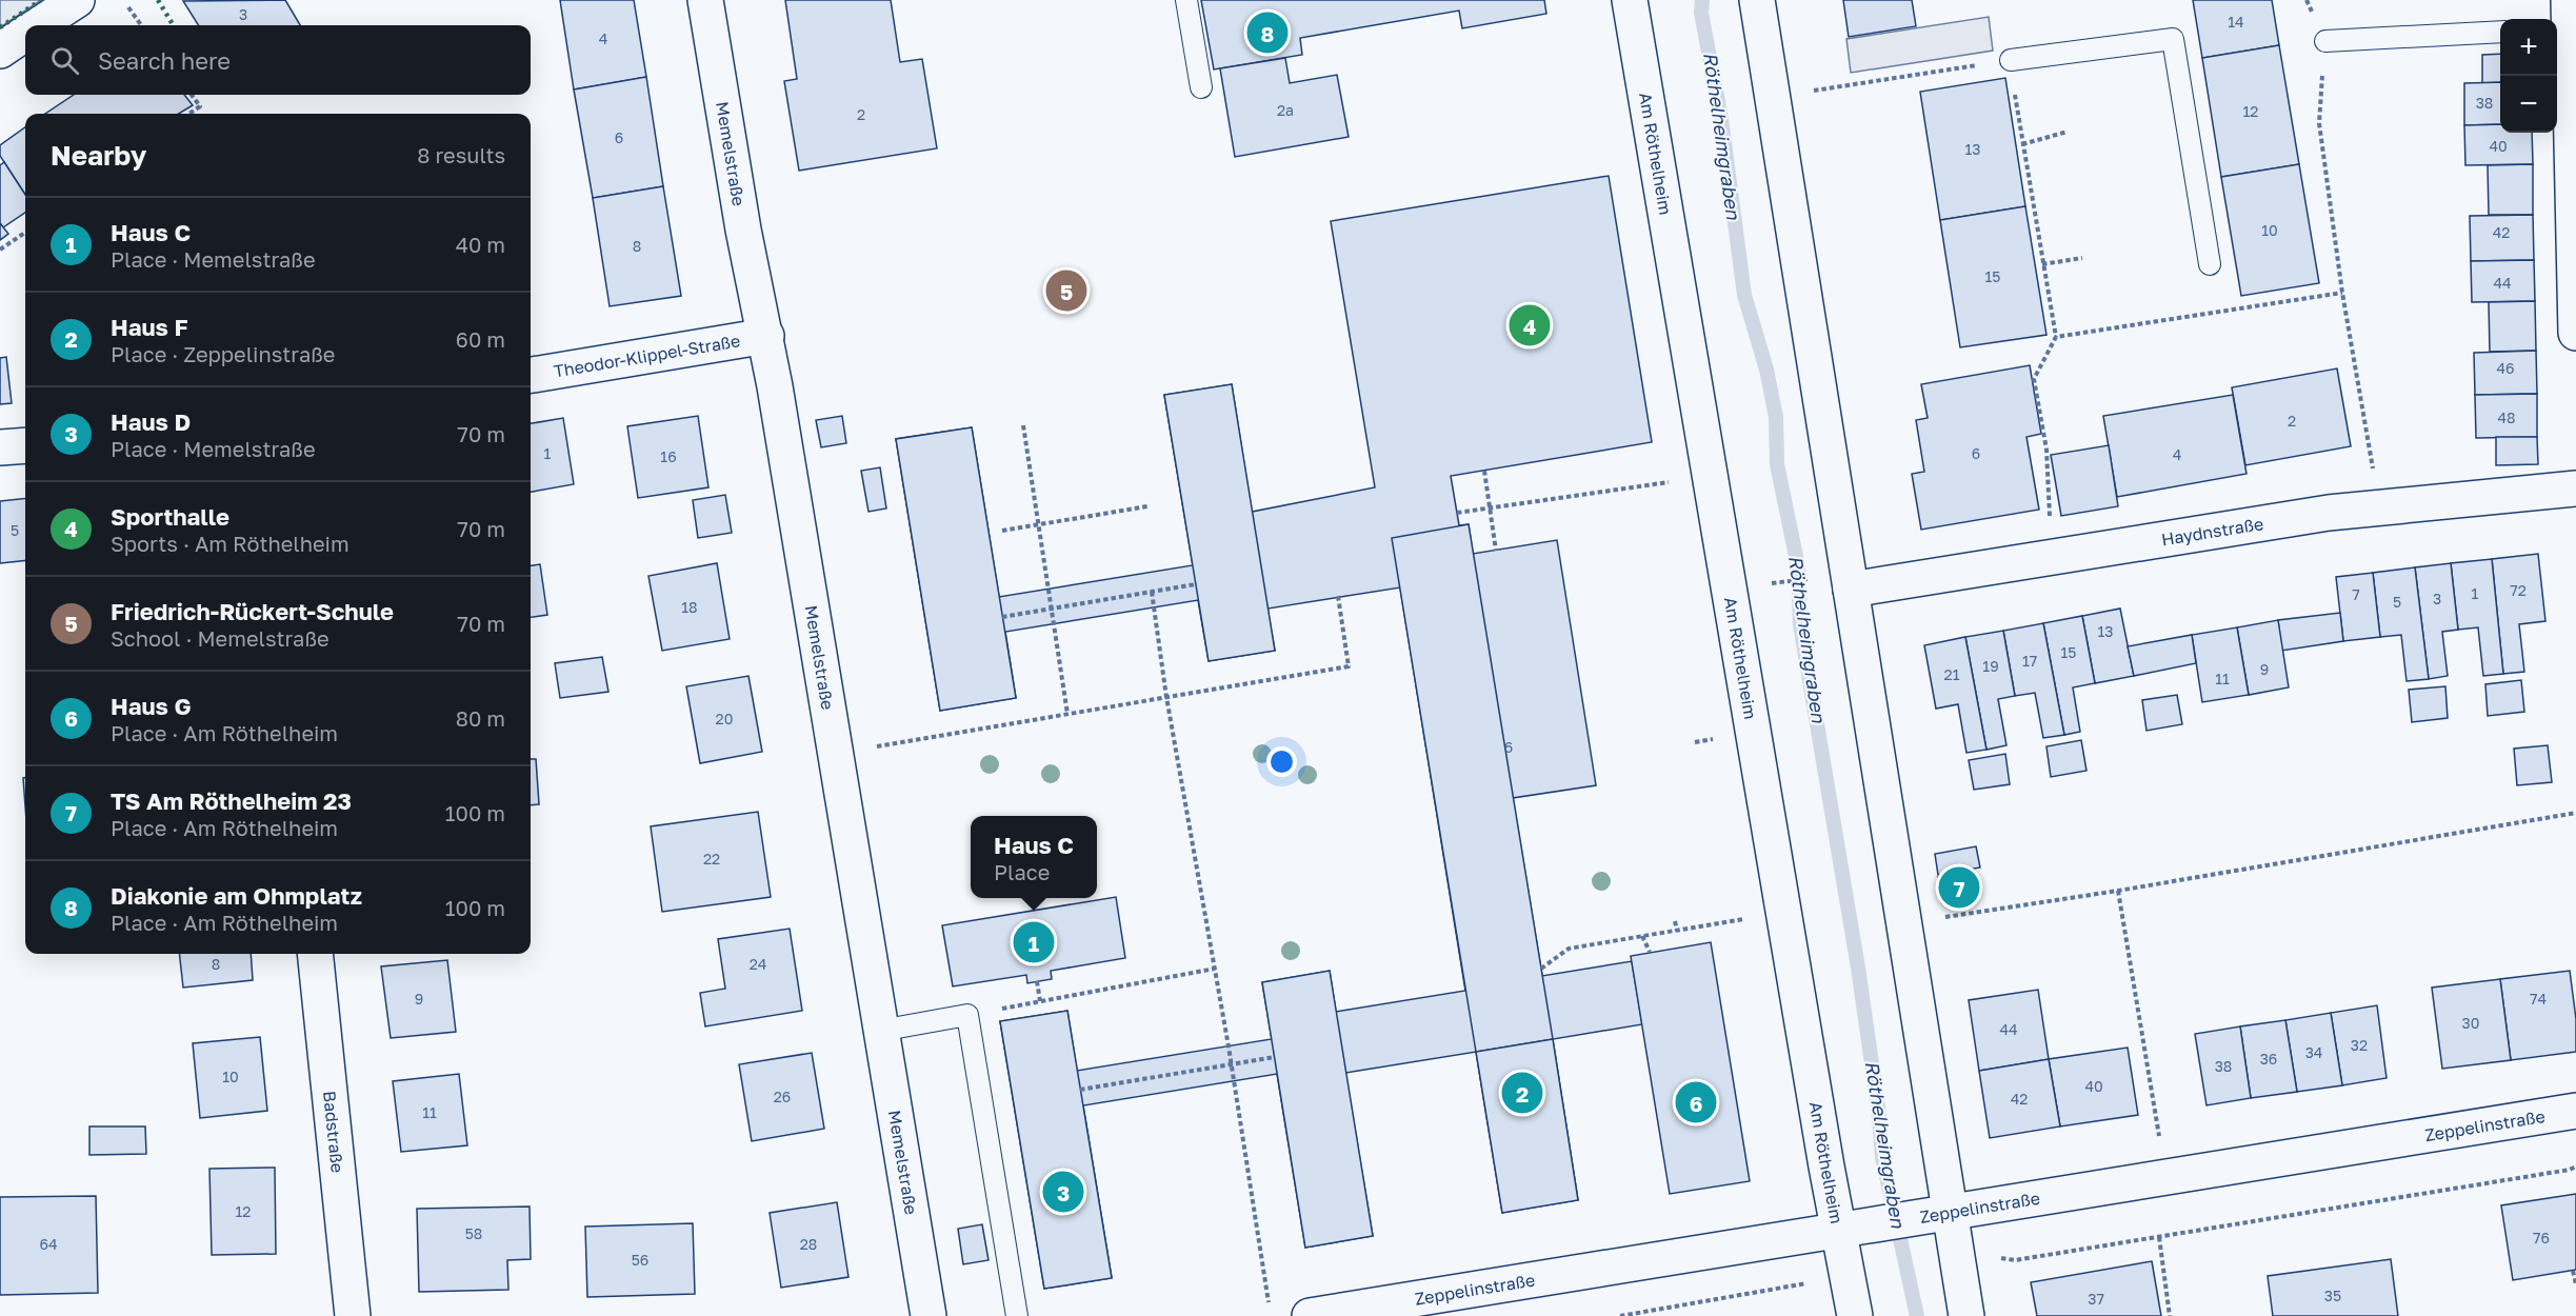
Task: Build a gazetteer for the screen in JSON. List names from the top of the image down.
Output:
{
  "streets": {
    "street": [
      "Memelstraße",
      "Am Röthelheim",
      "Theodor-Klippel-Straße",
      "Haydnstraße",
      "Zeppelinstraße",
      "Badstraße"
    ]
  },
  "crossings": [
    ["Memelstraße", "Theodor-Klippel-Straße"],
    ["Am Röthelheim", "Zeppelinstraße"]
  ],
  "water": ["Röthelheimgraben"],
  "house_numbers": [
    "3",
    "14",
    "4",
    "38",
    "2a",
    "12",
    "2",
    "6",
    "40",
    "13",
    "10",
    "42",
    "8",
    "15",
    "44",
    "46",
    "48",
    "2",
    "1",
    "6",
    "4",
    "16",
    "5",
    "72",
    "1",
    "7",
    "3",
    "5",
    "18",
    "13",
    "15",
    "17",
    "19",
    "9",
    "21",
    "11",
    "20",
    "6",
    "22",
    "8",
    "24",
    "9",
    "74",
    "30",
    "44",
    "32",
    "34",
    "36",
    "38",
    "10",
    "40",
    "26",
    "42",
    "11",
    "12",
    "58",
    "76",
    "64",
    "28",
    "56",
    "35",
    "37"
  ],
  "page": {
    "pins": [
      "8",
      "5",
      "4",
      "7",
      "1",
      "2",
      "6",
      "3"
    ],
    "map_buttons": ["+", "−"],
    "search": "Search here",
    "heading": ["Nearby", "8 results"],
    "list": [
      {
        "mark": "1",
        "name": "Haus C",
        "note": "Place · Memelstraße",
        "value": "40 m"
      },
      {
        "mark": "2",
        "name": "Haus F",
        "note": "Place · Zeppelinstraße",
        "value": "60 m"
      },
      {
        "mark": "3",
        "name": "Haus D",
        "note": "Place · Memelstraße",
        "value": "70 m"
      },
      {
        "mark": "4",
        "name": "Sporthalle",
        "note": "Sports · Am Röthelheim",
        "value": "70 m"
      },
      {
        "mark": "5",
        "name": "Friedrich-Rückert-Schule",
        "note": "School · Memelstraße",
        "value": "70 m"
      },
      {
        "mark": "6",
        "name": "Haus G",
        "note": "Place · Am Röthelheim",
        "value": "80 m"
      },
      {
        "mark": "7",
        "name": "TS Am Röthelheim 23",
        "note": "Place · Am Röthelheim",
        "value": "100 m"
      },
      {
        "mark": "8",
        "name": "Diakonie am Ohmplatz",
        "note": "Place · Am Röthelheim",
        "value": "100 m"
      }
    ],
    "popup": ["Haus C", "Place"]
  }
}
